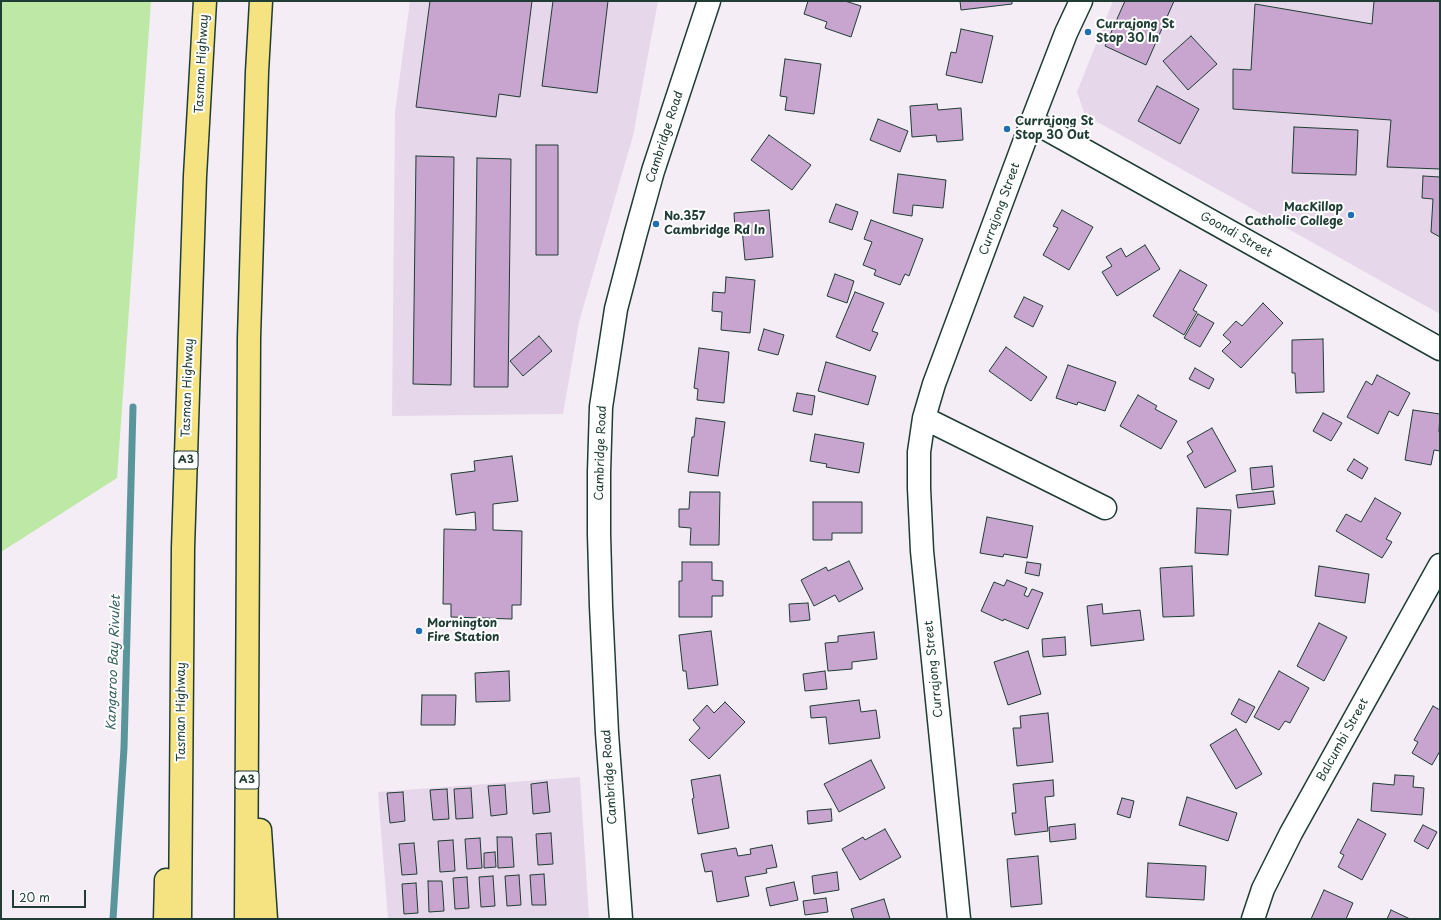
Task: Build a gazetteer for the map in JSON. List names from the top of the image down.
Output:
{
  "streets": {
    "highway": ["Tasman Highway", "A3"],
    "street": [
      "Cambridge Road",
      "Currajong Street",
      "Goondi Street",
      "Balcumbi Street"
    ]
  },
  "crossings": [
    ["Currajong Street", "Goondi Street"]
  ],
  "water": ["Kangaroo Bay Rivulet"],
  "places": [
    "Currajong St Stop 30 In",
    "Currajong St Stop 30 Out",
    "MacKillop Catholic College",
    "No.357 Cambridge Rd In",
    "Mornington Fire Station"
  ],
  "scale_bar": "20 m"
}
